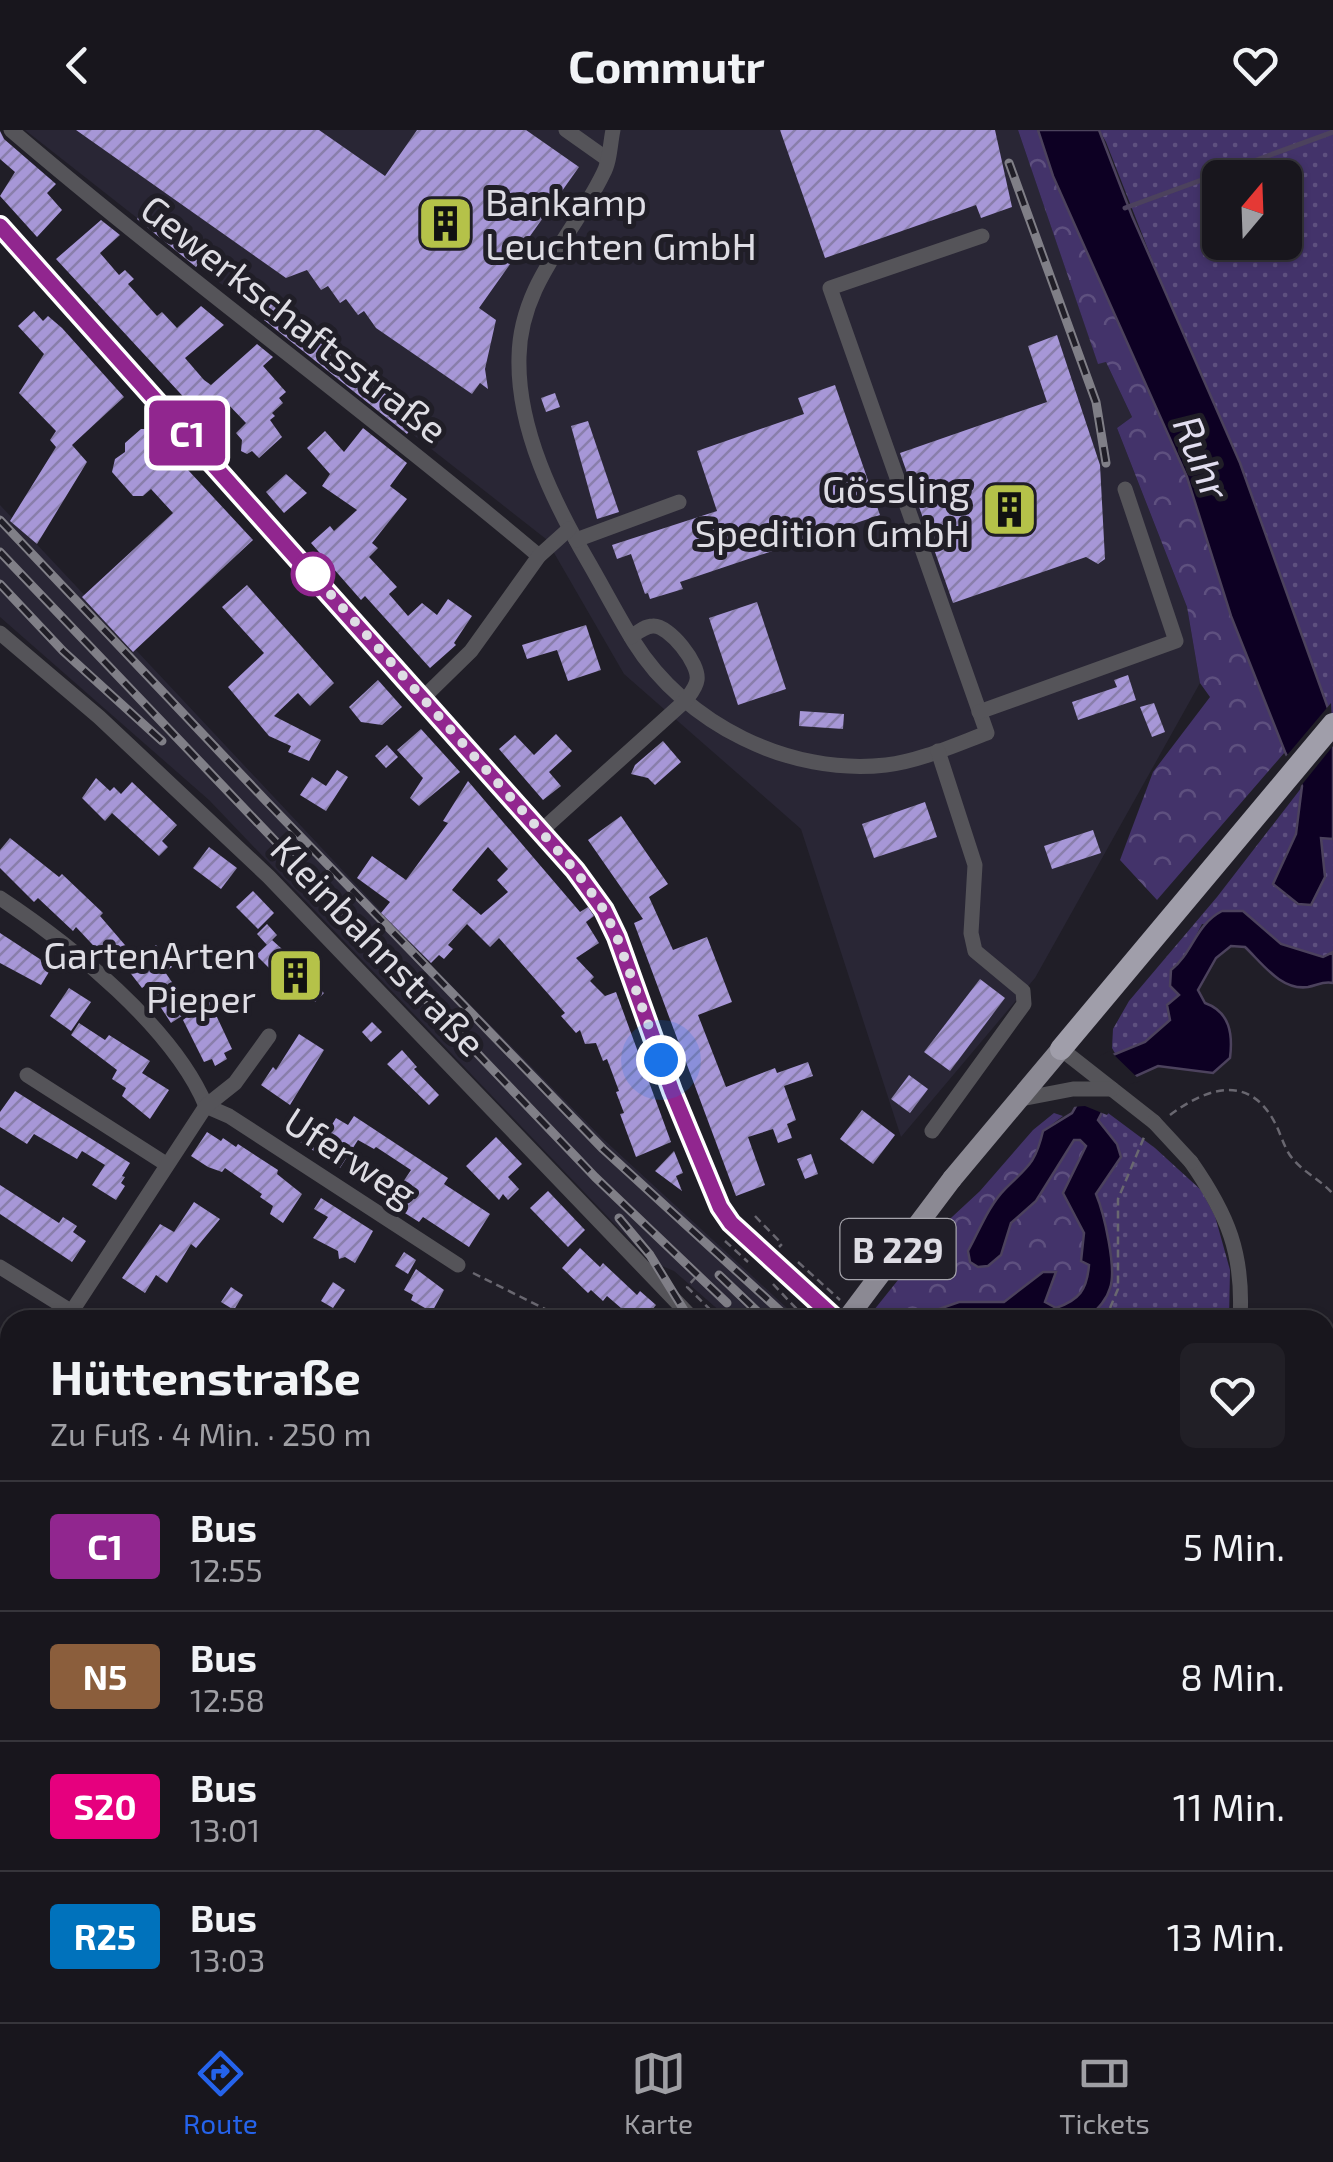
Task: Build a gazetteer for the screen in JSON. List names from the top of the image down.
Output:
{
  "streets": {
    "main road": ["B 229"],
    "street": ["Gewerkschaftsstraße", "Kleinbahnstraße", "Uferweg"]
  },
  "water": ["Ruhr"],
  "places": {
    "building": ["Bankamp Leuchten GmbH", "Gössling Spedition GmbH", "GartenArten Pieper"]
  },
  "lines": ["bus line C1"],
  "north": "top",
  "page": {
    "header": "Commutr",
    "on_map": "C1",
    "heading": ["Hüttenstraße", "Zu Fuß · 4 Min. · 250 m"],
    "list": [
      {
        "mark": "C1",
        "name": "Bus",
        "note": "12:55",
        "value": "5 Min."
      },
      {
        "mark": "N5",
        "name": "Bus",
        "note": "12:58",
        "value": "8 Min."
      },
      {
        "mark": "S20",
        "name": "Bus",
        "note": "13:01",
        "value": "11 Min."
      },
      {
        "mark": "R25",
        "name": "Bus",
        "note": "13:03",
        "value": "13 Min."
      }
    ],
    "tabs": ["Route", "Karte", "Tickets"]
  }
}
